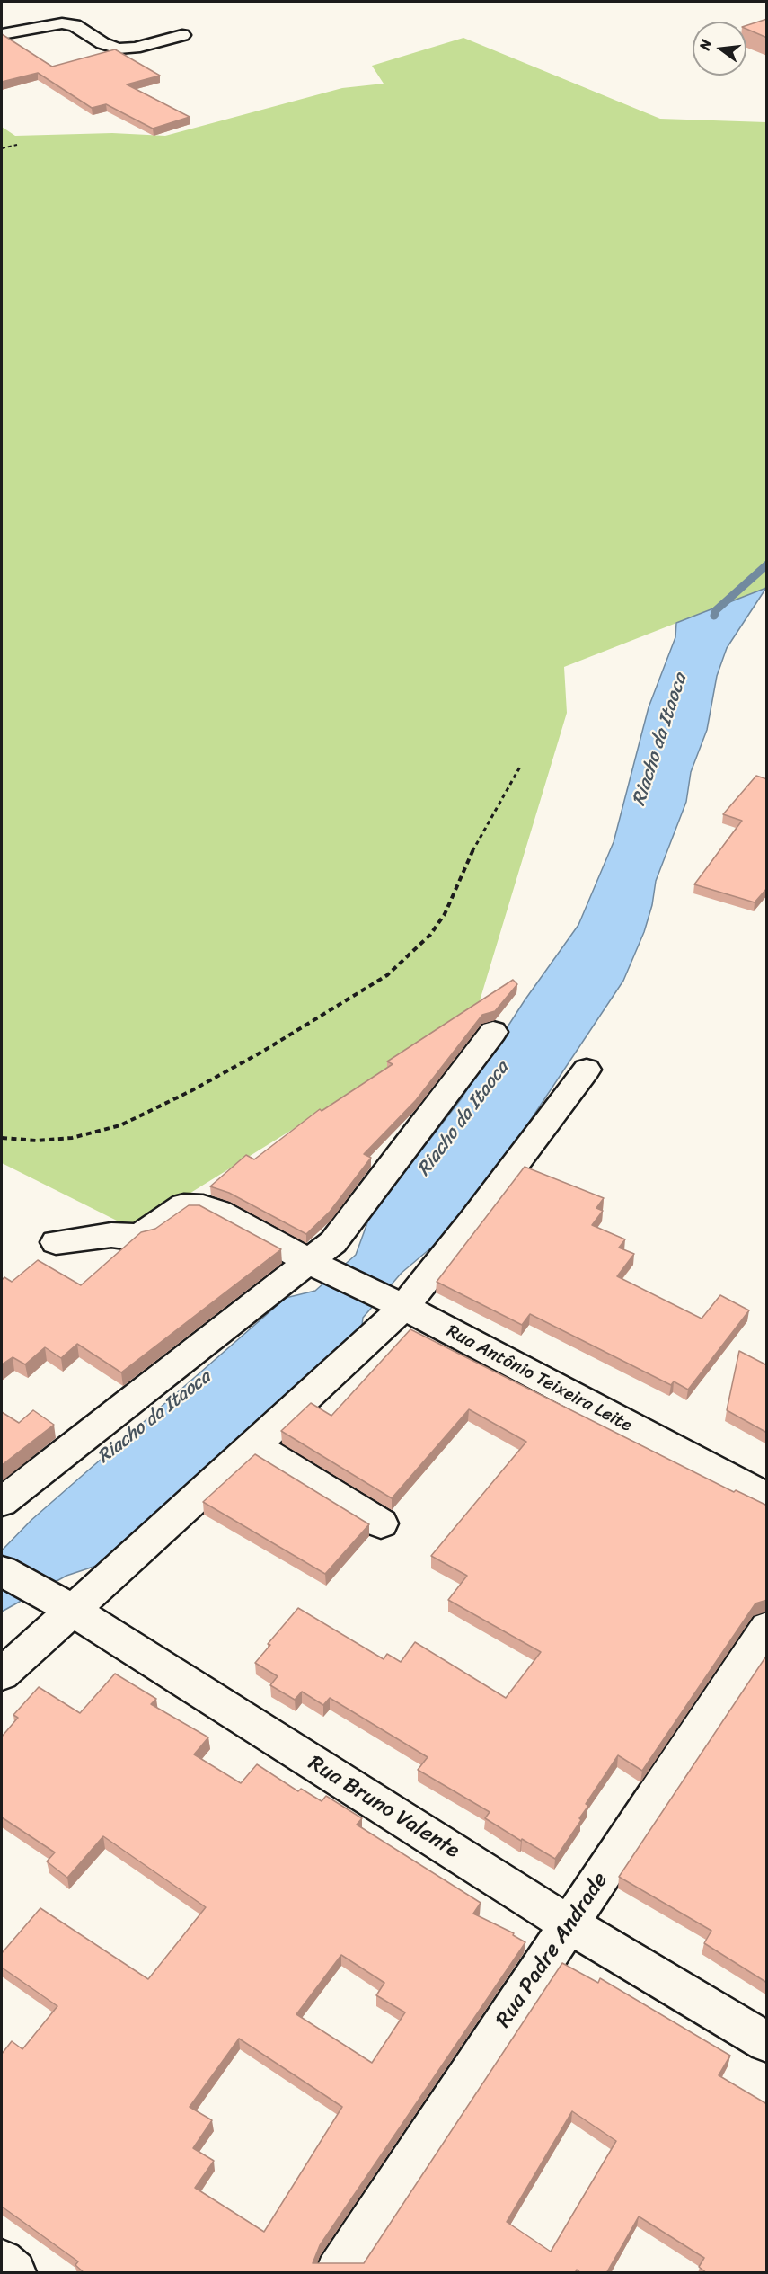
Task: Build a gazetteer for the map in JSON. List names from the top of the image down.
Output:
{
  "streets": {
    "street": ["Rua Antônio Teixeira Leite", "Rua Bruno Valente", "Rua Padre Andrade"]
  },
  "crossings": [
    ["Rua Bruno Valente", "Rua Padre Andrade"]
  ],
  "water": ["Riacho da Itaoca"],
  "north": "left"
}
